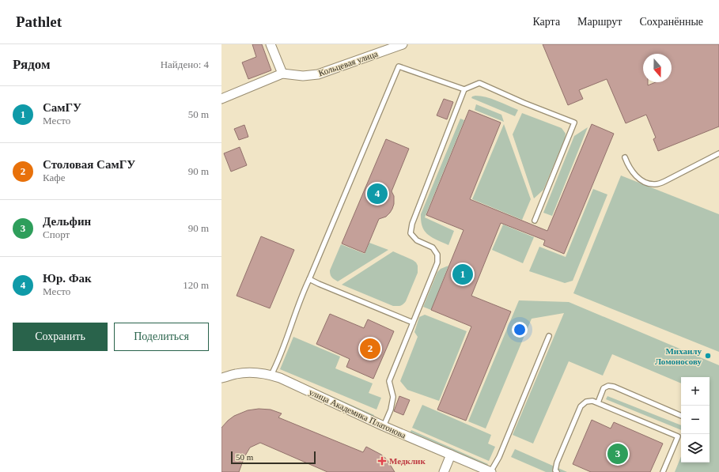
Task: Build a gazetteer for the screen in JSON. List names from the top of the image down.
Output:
{
  "streets": {
    "street": ["Кольцевая улица", "улица Академика Платонова"]
  },
  "places": {
    "other": ["Михаилу Ломоносову"],
    "health": ["Медклик"]
  },
  "scale_bar": "50 m",
  "north": "bottom",
  "page": {
    "header": "Pathlet",
    "nav": ["Карта", "Маршрут", "Сохранённые"],
    "heading": ["Рядом", "Найдено: 4"],
    "list": [
      {
        "mark": "1",
        "name": "СамГУ",
        "note": "Место",
        "value": "50 m"
      },
      {
        "mark": "2",
        "name": "Столовая СамГУ",
        "note": "Кафе",
        "value": "90 m"
      },
      {
        "mark": "3",
        "name": "Дельфин",
        "note": "Спорт",
        "value": "90 m"
      },
      {
        "mark": "4",
        "name": "Юр. Фак",
        "note": "Место",
        "value": "120 m"
      }
    ],
    "pins": [
      "4",
      "1",
      "2",
      "3"
    ],
    "buttons": ["Сохранить", "Поделиться"],
    "map_buttons": ["+", "−"],
    "scale": "50 m"
  }
}
